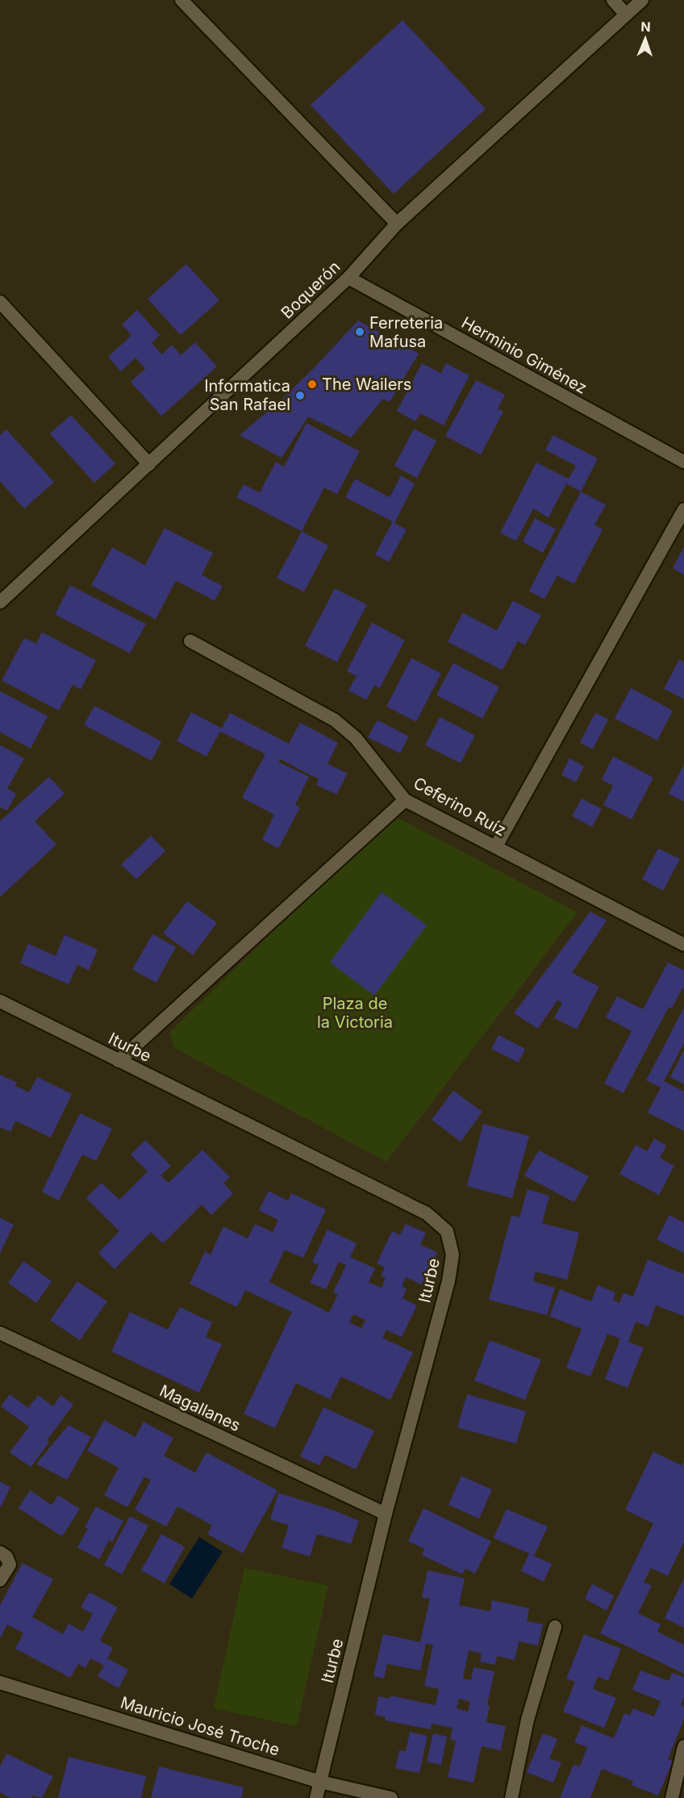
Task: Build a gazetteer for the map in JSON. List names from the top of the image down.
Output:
{
  "streets": {
    "street": [
      "Boquerón",
      "Herminio Giménez",
      "Ceferino Ruíz",
      "Iturbe",
      "Magallanes",
      "Mauricio José Troche"
    ]
  },
  "crossings": [
    ["Boquerón", "Herminio Giménez"],
    ["Iturbe", "Magallanes"],
    ["Iturbe", "Mauricio José Troche"]
  ],
  "parks": ["Plaza de la Victoria"],
  "places": ["Ferreteria Mafusa", "The Wailers", "Informatica San Rafael"],
  "north": "top"
}
